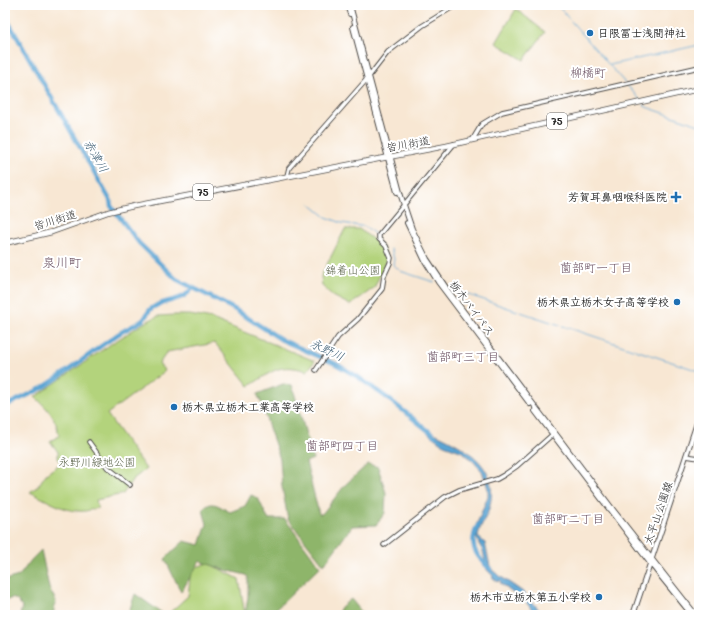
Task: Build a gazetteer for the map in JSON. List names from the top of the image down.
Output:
{
  "streets": {
    "main road": [
      "75",
      "皆川街道",
      "栃木バイパス",
      "太平山公園線"
    ]
  },
  "crossings": [
    ["皆川街道", "栃木バイパス"],
    ["栃木バイパス", "太平山公園線"]
  ],
  "districts": [
    "柳橋町",
    "泉川町",
    "薗部町一丁目",
    "薗部町三丁目",
    "薗部町四丁目",
    "薗部町二丁目"
  ],
  "water": ["赤津川", "永野川"],
  "parks": ["錦着山公園", "永野川緑地公園"],
  "places": {
    "other": [
      "日限冨士浅間神社",
      "栃木県立栃木女子高等学校",
      "栃木県立栃木工業高等学校",
      "栃木市立栃木第五小学校"
    ],
    "health": ["芳賀耳鼻咽喉科医院"]
  }
}
